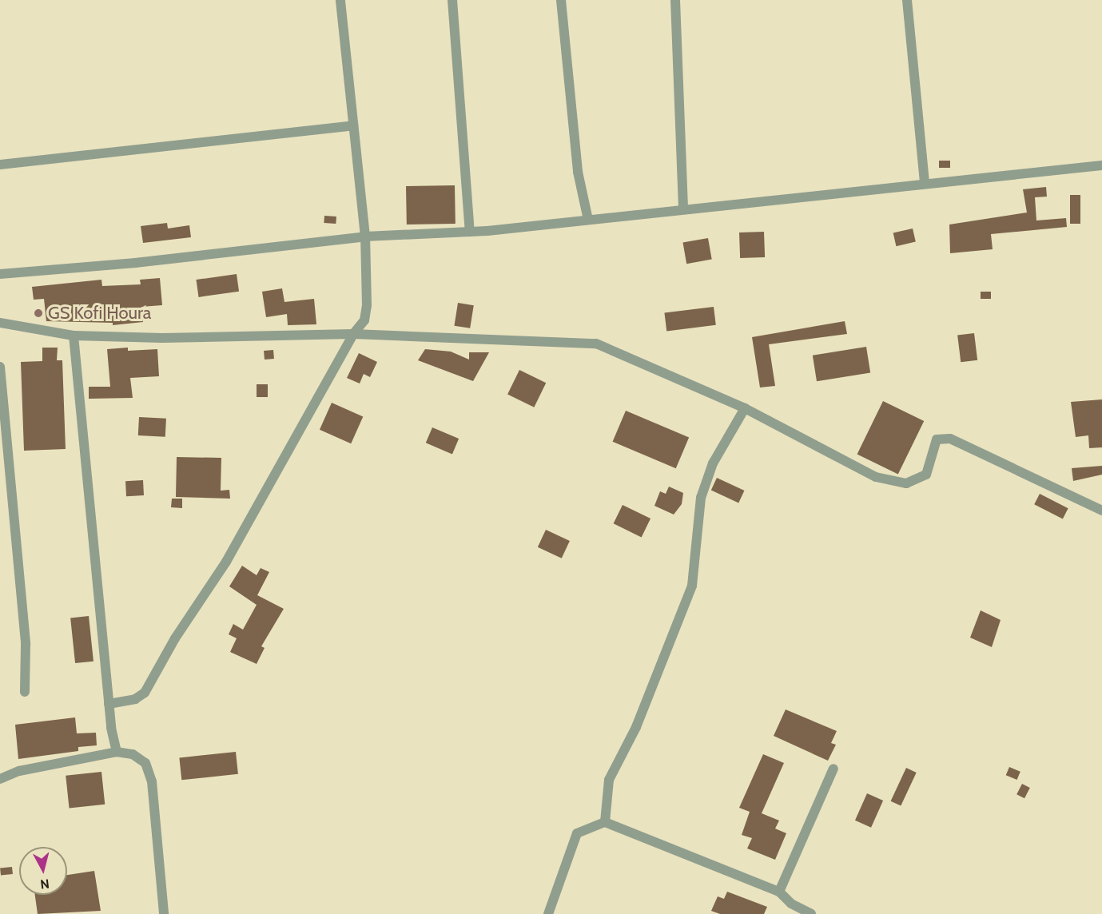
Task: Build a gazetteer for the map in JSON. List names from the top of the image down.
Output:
{
  "places": ["GS Kofi Houra"],
  "north": "bottom"
}
